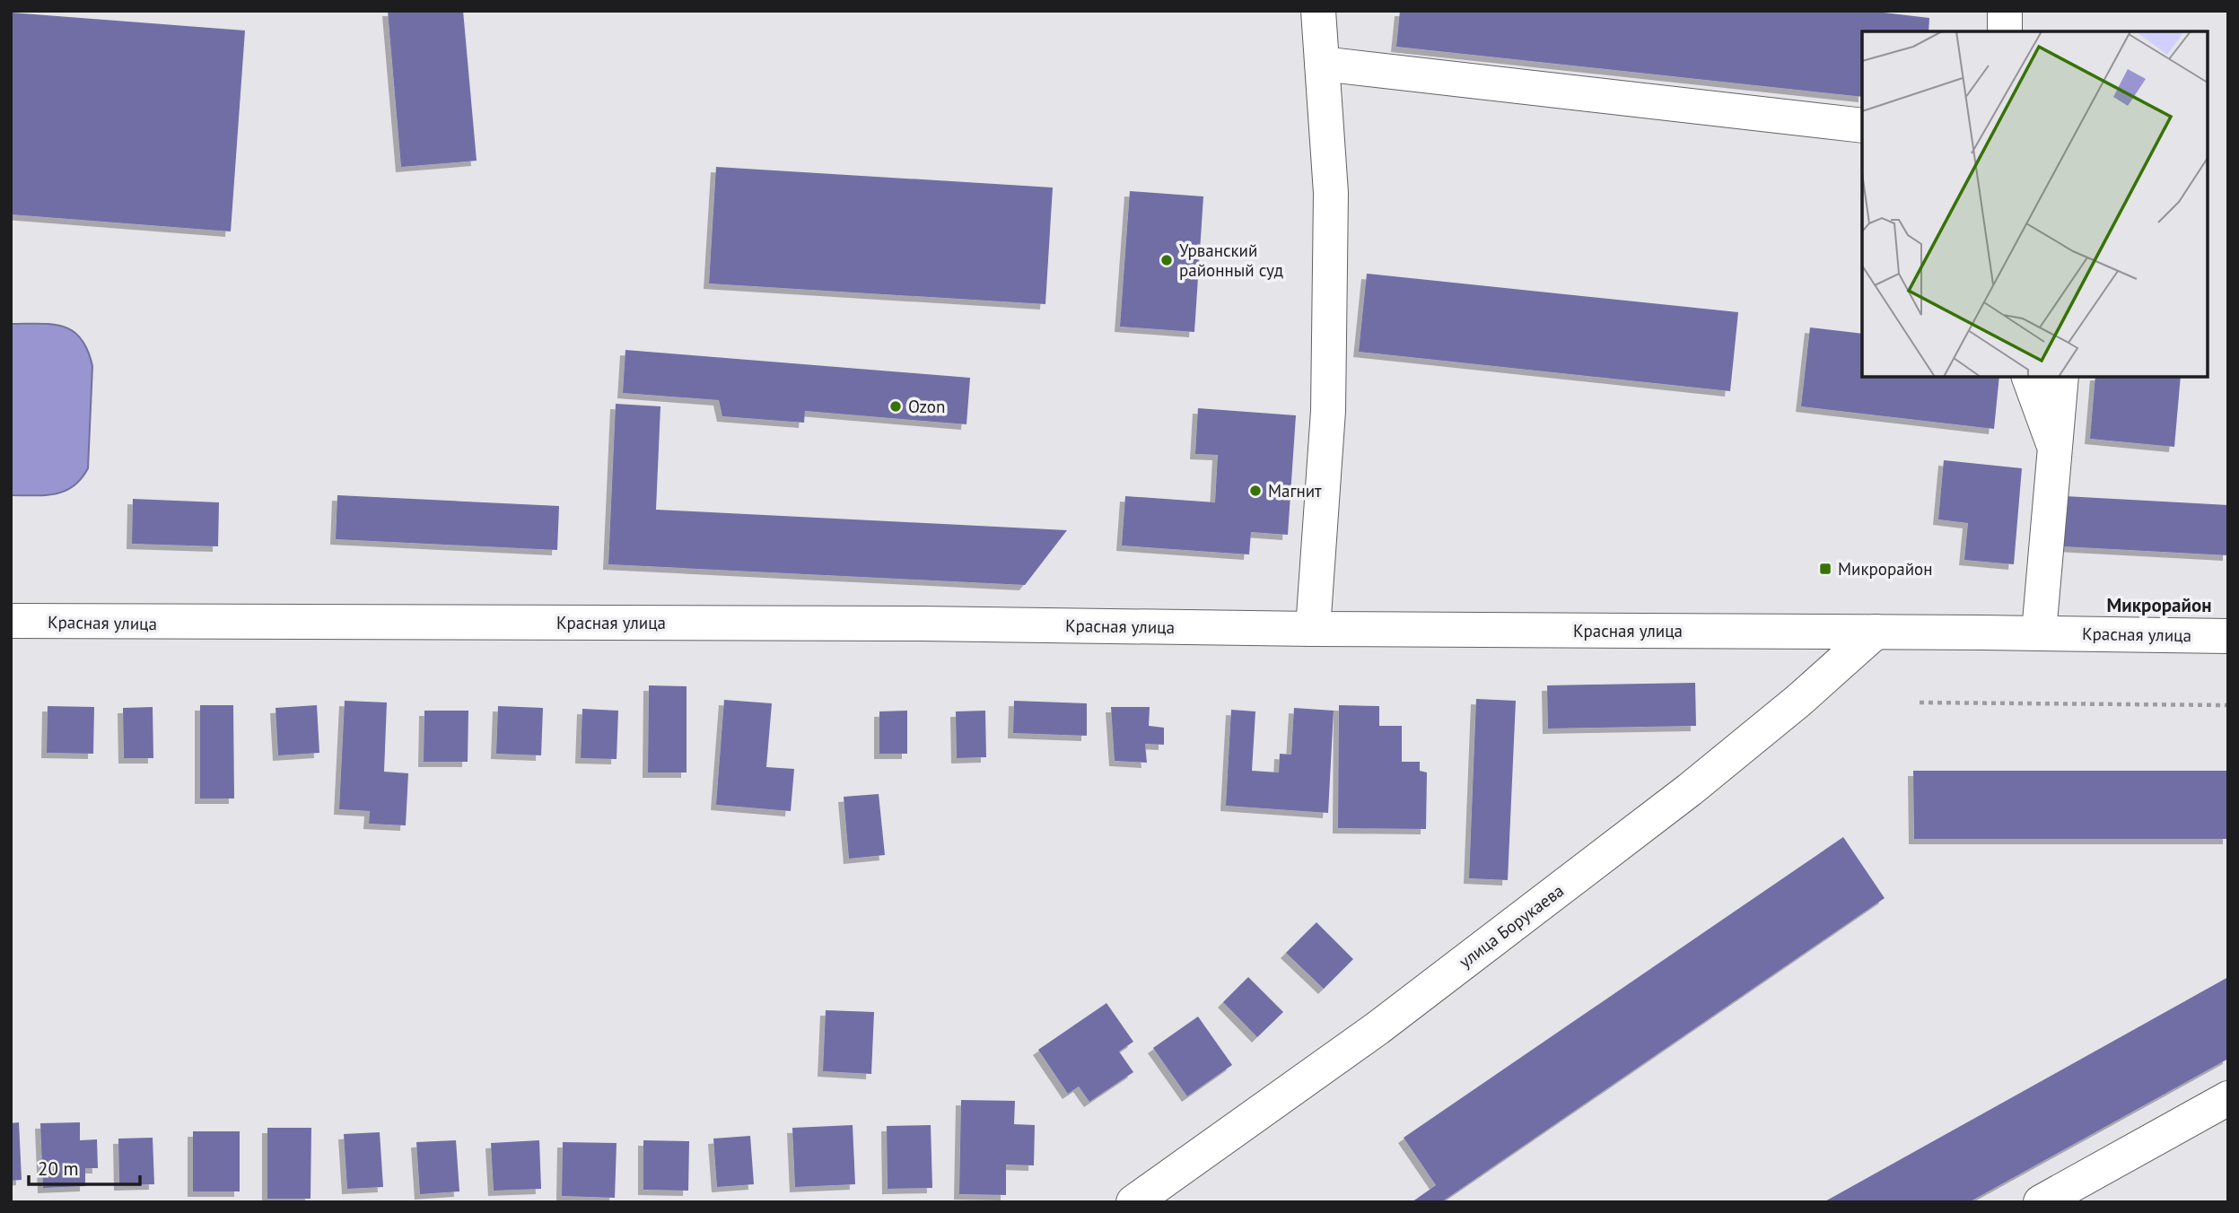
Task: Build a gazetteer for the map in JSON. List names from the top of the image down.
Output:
{
  "streets": {
    "street": ["Красная улица", "улица Борукаева"]
  },
  "crossings": [
    ["Красная улица", "улица Борукаева"]
  ],
  "districts": ["Микрорайон"],
  "places": {
    "other": ["Урванский районный суд", "Ozon", "Магнит"],
    "transit": ["Микрорайон"]
  },
  "scale_bar": "20 m"
}
